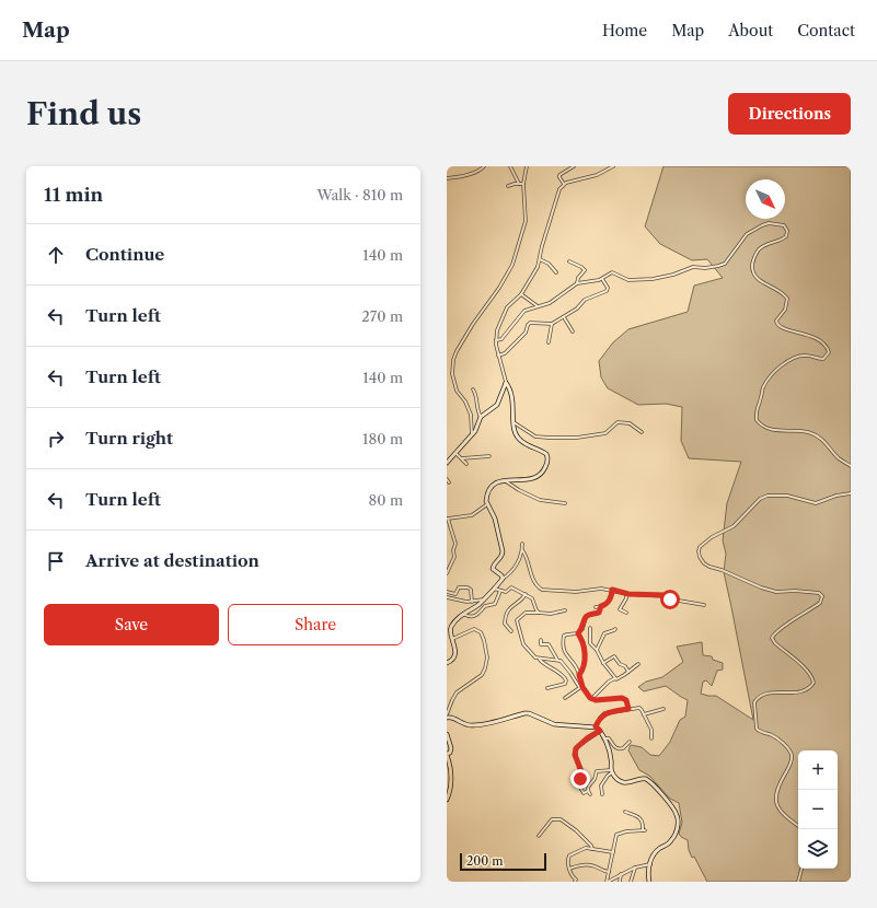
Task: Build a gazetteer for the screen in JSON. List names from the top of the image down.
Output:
{
  "scale_bar": "200 m",
  "north": "bottom right",
  "page": {
    "header": "Map",
    "nav": [
      "Home",
      "Map",
      "About",
      "Contact"
    ],
    "buttons": [
      "Directions",
      ["Save", "Share"]
    ],
    "title": "Find us",
    "heading": ["11 min", "Walk · 810 m"],
    "list": [
      ["Continue", "140 m"],
      ["Turn left", "270 m"],
      ["Turn left", "140 m"],
      ["Turn right", "180 m"],
      ["Turn left", "80 m"],
      "Arrive at destination"
    ],
    "map_buttons": ["+", "−"],
    "scale": "200 m"
  }
}
